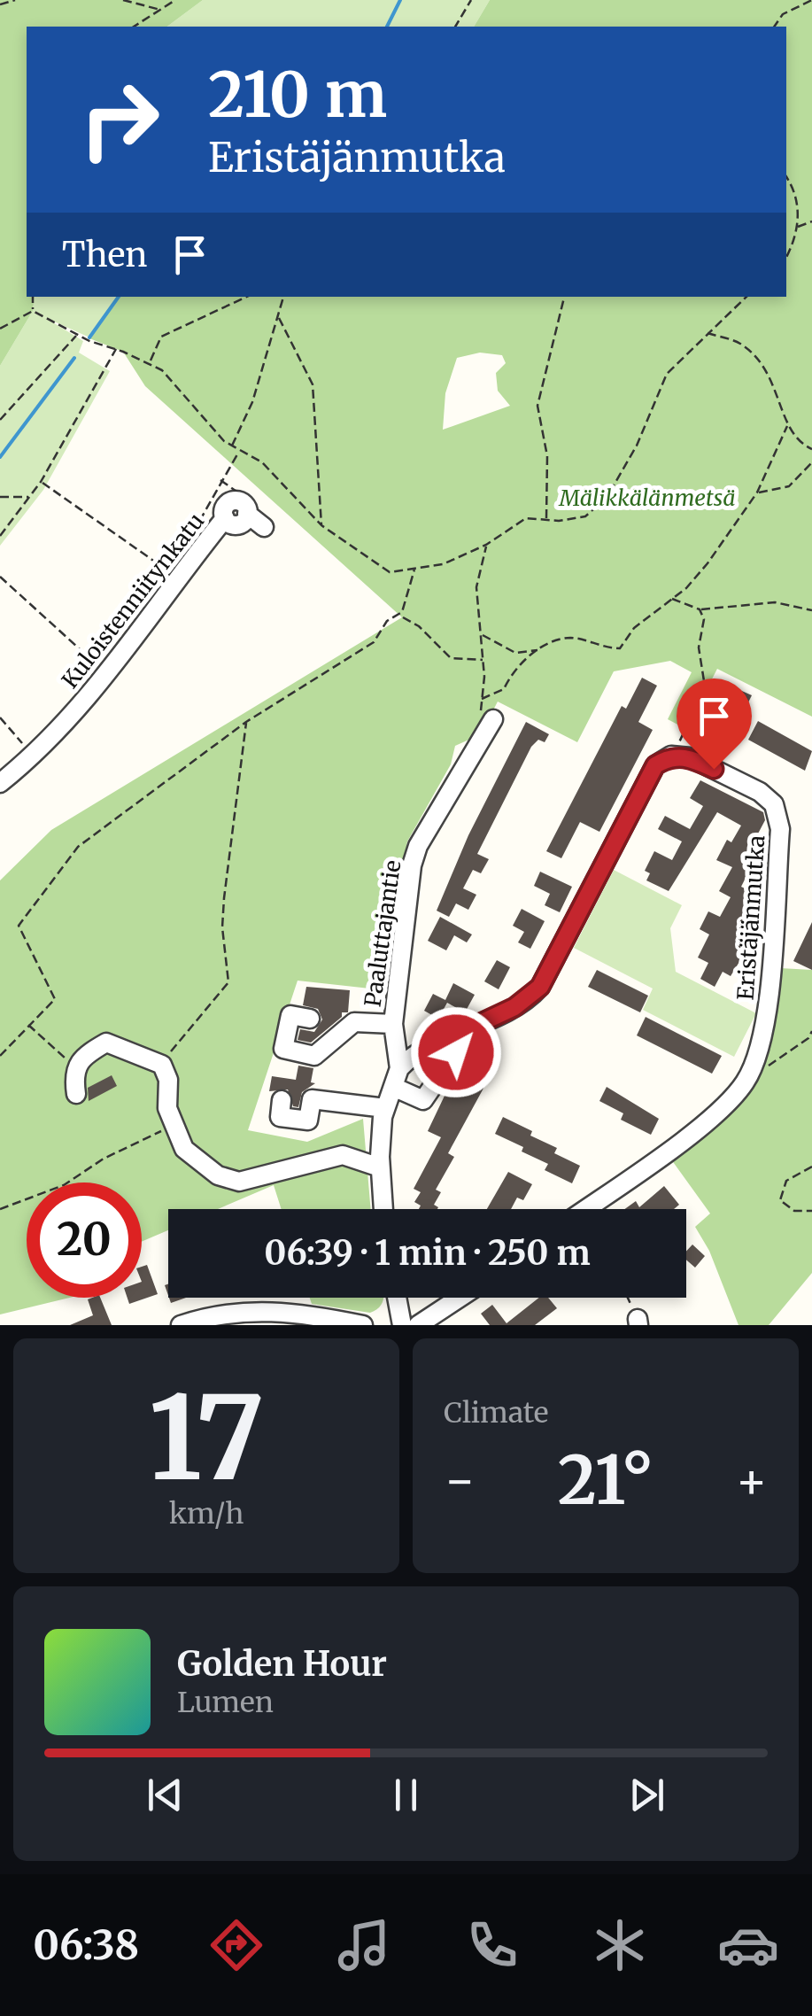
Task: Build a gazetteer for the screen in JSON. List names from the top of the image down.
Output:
{
  "streets": {
    "street": ["Kuloistenniitynkatu", "Eristäjänmutka", "Paaluttajantie"]
  },
  "parks": ["Mälikkälänmetsä"],
  "page": {
    "turn": ["210 m", "Eristäjänmutka"],
    "then": "Then",
    "limit": "20",
    "trip": "06:39 · 1 min · 250 m",
    "tile": [
      ["17", "km/h"],
      "Climate"
    ],
    "heat": ["−", "21°", "+"],
    "song": ["Golden Hour", "Lumen"],
    "tabs": "06:38"
  }
}
